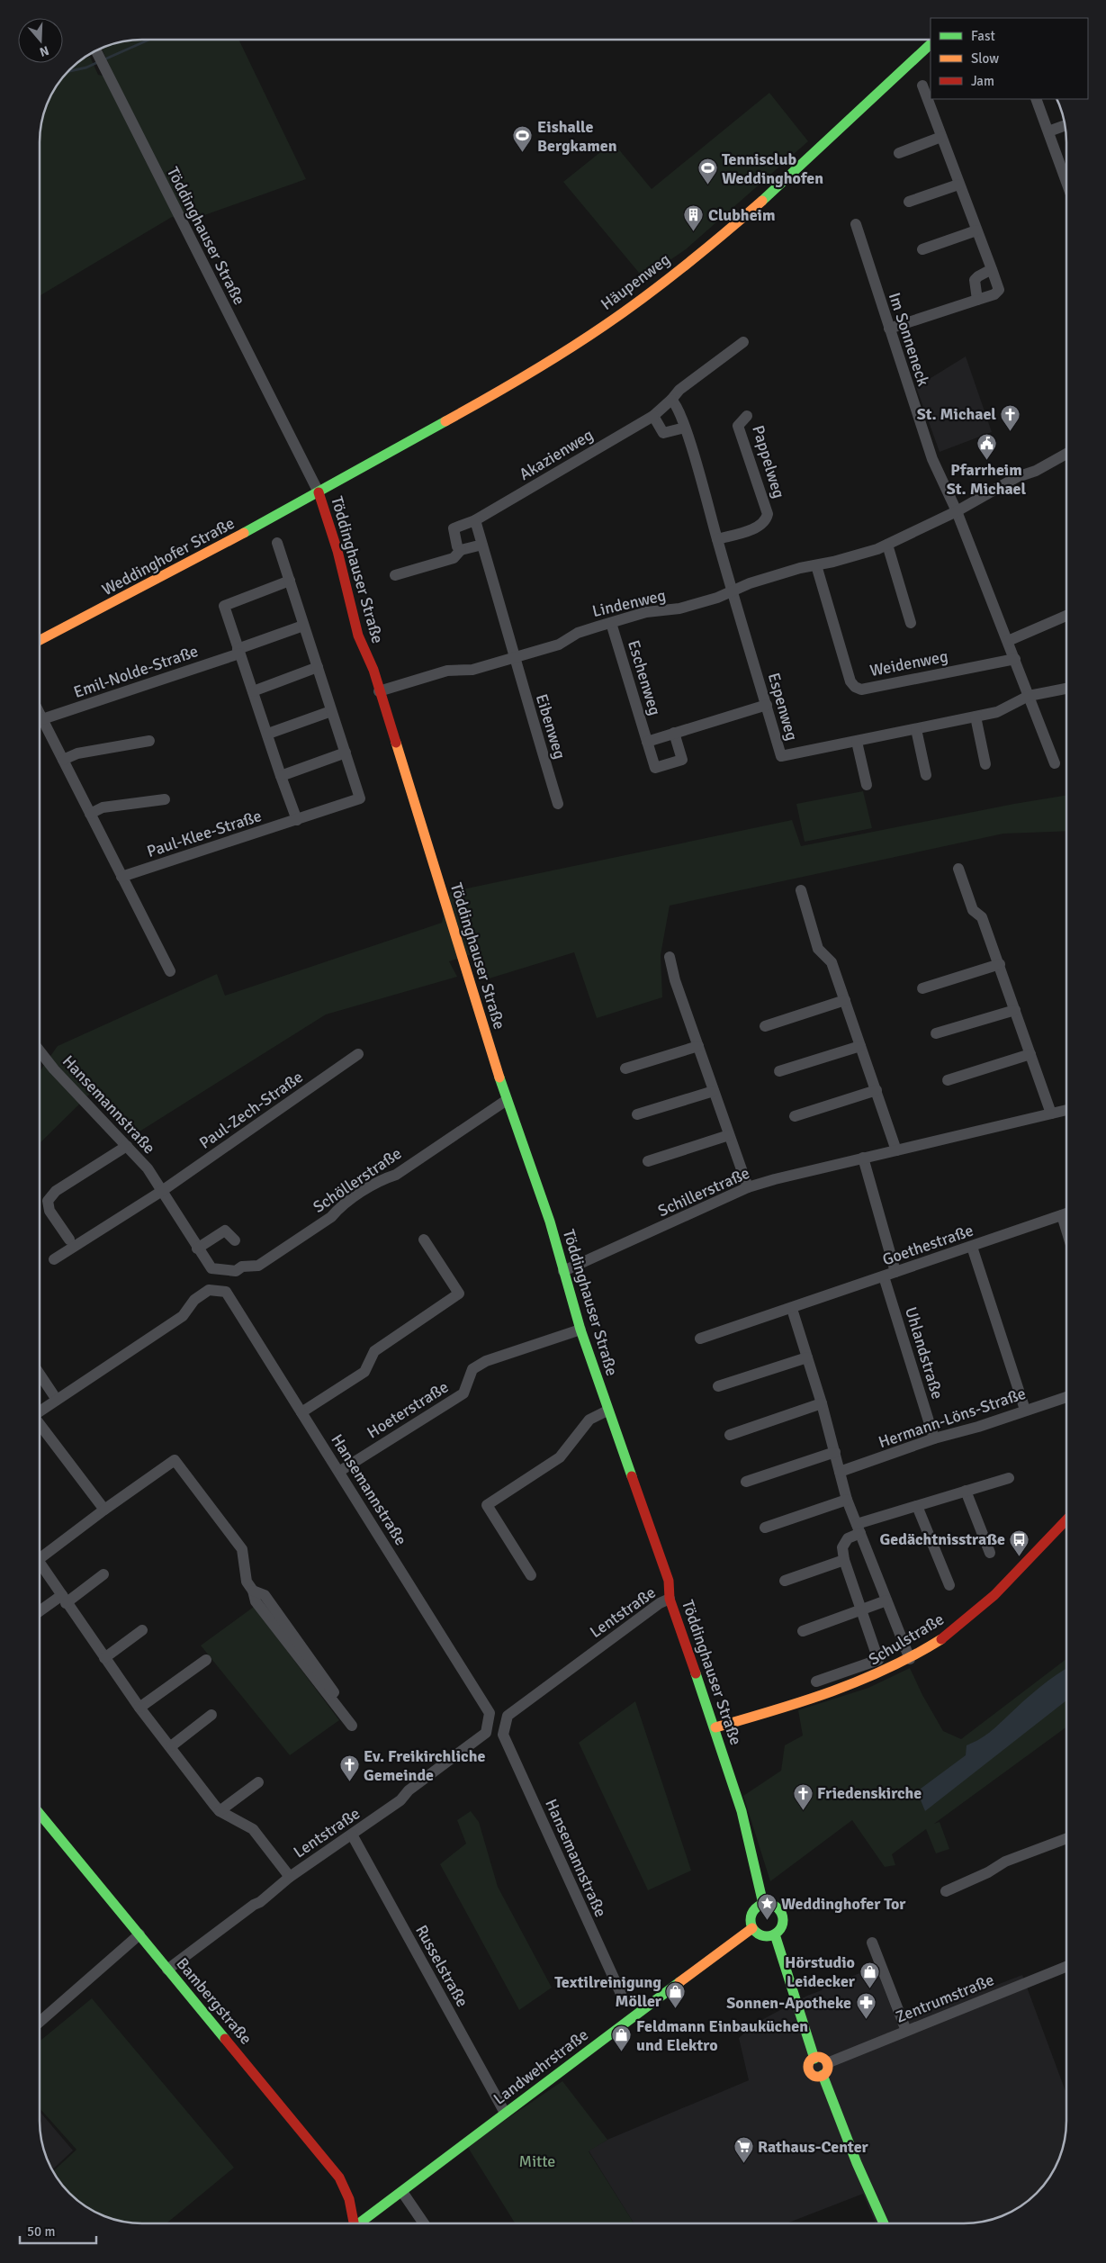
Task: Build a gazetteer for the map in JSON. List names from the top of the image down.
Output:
{
  "streets": {
    "street": [
      "Töddinghauser Straße",
      "Häupenweg",
      "Im Sonneneck",
      "Akazienweg",
      "Pappelweg",
      "Weddinghofer Straße",
      "Lindenweg",
      "Weidenweg",
      "Emil-Nolde-Straße",
      "Eschenweg",
      "Espenweg",
      "Eibenweg",
      "Paul-Klee-Straße",
      "Hansemannstraße",
      "Paul-Zech-Straße",
      "Schöllerstraße",
      "Schillerstraße",
      "Goethestraße",
      "Uhlandstraße",
      "Hoeterstraße",
      "Hermann-Löns-Straße",
      "Lentstraße",
      "Schulstraße",
      "Russelstraße",
      "Zentrumstraße",
      "Bambergstraße",
      "Landwehrstraße"
    ]
  },
  "crossings": [
    ["Töddinghauser Straße", "Häupenweg"],
    ["Töddinghauser Straße", "Weddinghofer Straße"],
    ["Töddinghauser Straße", "Lindenweg"],
    ["Töddinghauser Straße", "Schöllerstraße"],
    ["Töddinghauser Straße", "Schillerstraße"],
    ["Töddinghauser Straße", "Hoeterstraße"],
    ["Töddinghauser Straße", "Lentstraße"],
    ["Töddinghauser Straße", "Schulstraße"],
    ["Töddinghauser Straße", "Landwehrstraße"],
    ["Häupenweg", "Weddinghofer Straße"],
    ["Im Sonneneck", "Lindenweg"],
    ["Lindenweg", "Weidenweg"],
    ["Lindenweg", "Eschenweg"],
    ["Lindenweg", "Espenweg"],
    ["Lindenweg", "Eibenweg"],
    ["Eschenweg", "Espenweg"],
    ["Hansemannstraße", "Paul-Zech-Straße"],
    ["Hansemannstraße", "Schöllerstraße"],
    ["Hansemannstraße", "Hoeterstraße"],
    ["Hansemannstraße", "Lentstraße"],
    ["Goethestraße", "Uhlandstraße"],
    ["Uhlandstraße", "Hermann-Löns-Straße"],
    ["Lentstraße", "Russelstraße"],
    ["Lentstraße", "Bambergstraße"],
    ["Russelstraße", "Landwehrstraße"]
  ],
  "parks": ["Mitte"],
  "places": {
    "sports": ["Eishalle Bergkamen", "Tennisclub Weddinghofen"],
    "building": ["Clubheim"],
    "church": ["St. Michael", "Ev. Freikirchliche Gemeinde", "Friedenskirche"],
    "public building": ["Pfarrheim St. Michael"],
    "bus stop": ["Gedächtnisstraße"],
    "place": ["Weddinghofer Tor"],
    "shop": ["Hörstudio Leidecker", "Textilreinigung Möller", "Feldmann Einbauküchen und Elektro"],
    "pharmacy": ["Sonnen-Apotheke"],
    "supermarket": ["Rathaus-Center"]
  },
  "legend": ["Fast", "Slow", "Jam"],
  "scale_bar": "50 m",
  "north": "bottom"
}
